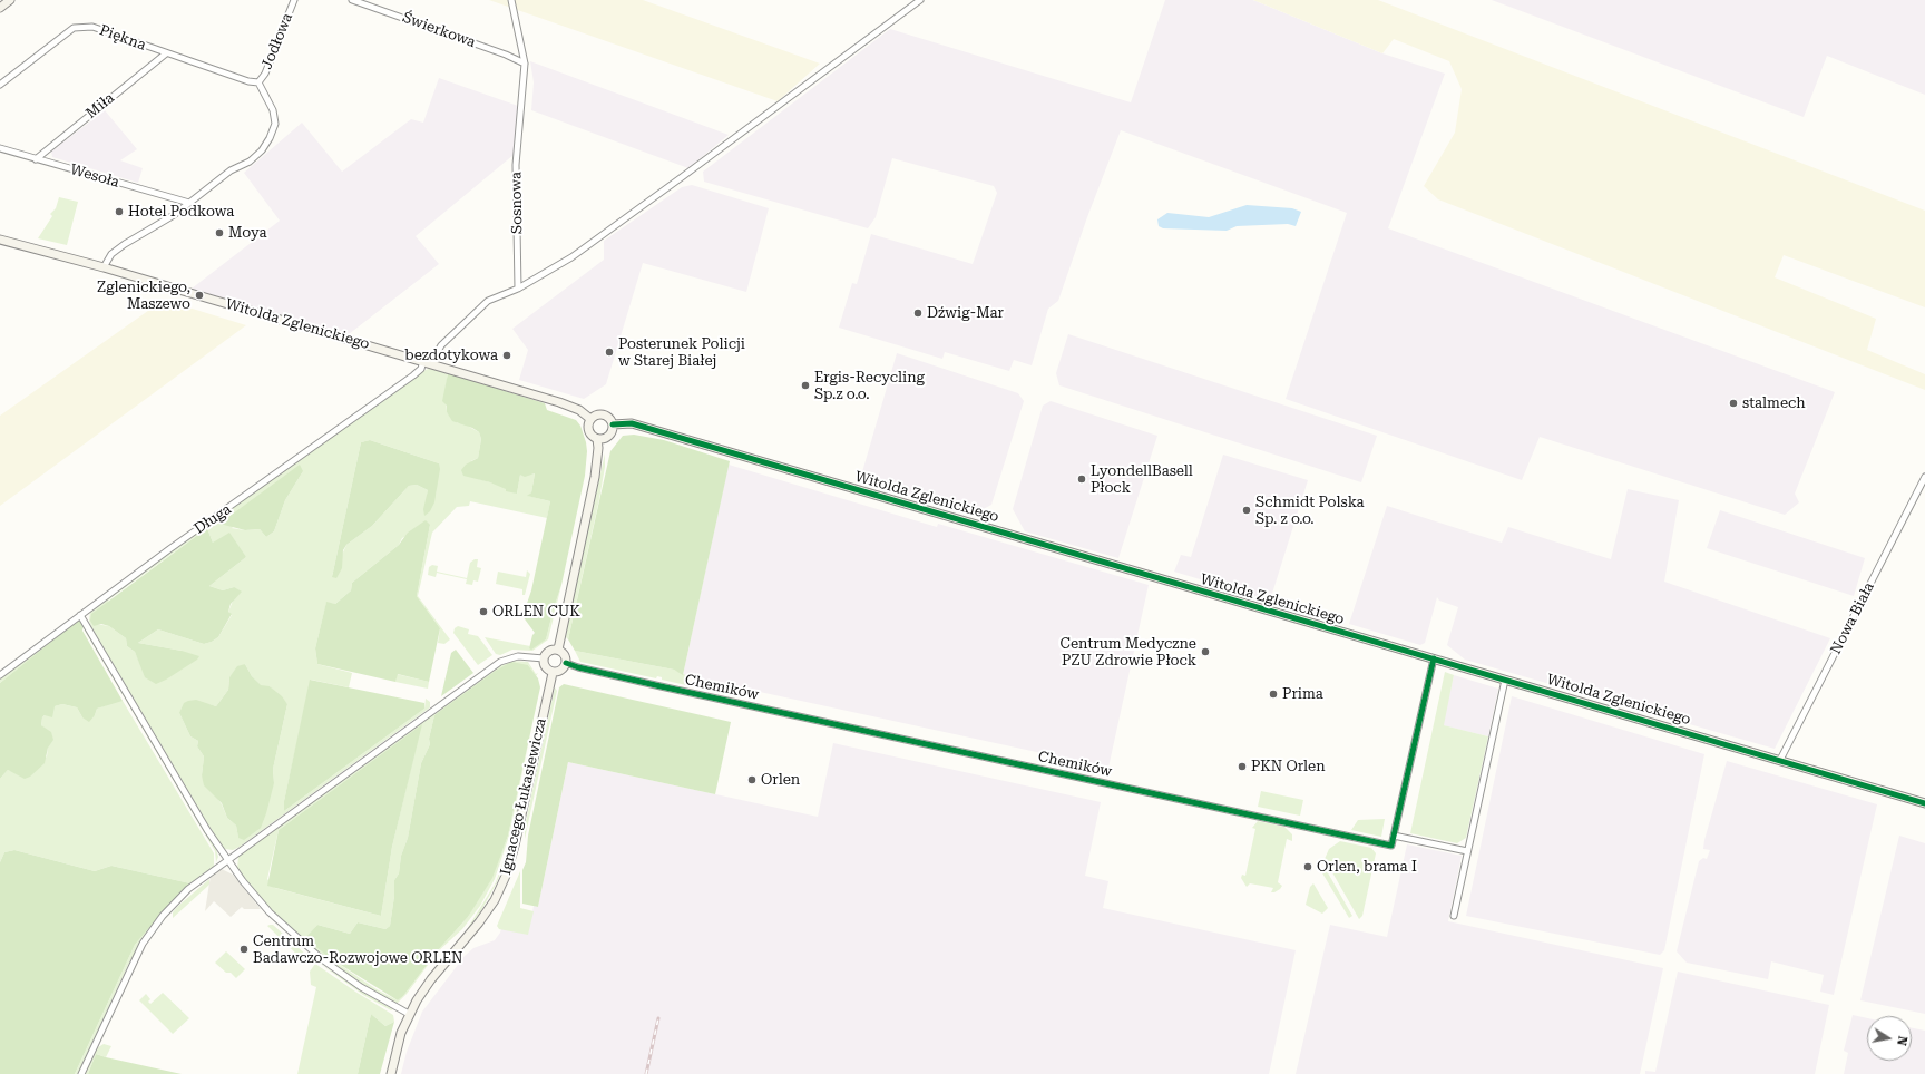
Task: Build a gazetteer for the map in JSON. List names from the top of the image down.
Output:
{
  "streets": {
    "main road": ["Witolda Zglenickiego", "Ignacego Łukasiewicza"],
    "street": [
      "Świerkowa",
      "Piękna",
      "Jodłowa",
      "Miła",
      "Wesoła",
      "Sosnowa",
      "Długa",
      "Nowa Biała",
      "Chemików"
    ]
  },
  "crossings": [
    ["Świerkowa", "Sosnowa"],
    ["Piękna", "Jodłowa"],
    ["Piękna", "Miła"],
    ["Miła", "Wesoła"],
    ["Witolda Zglenickiego", "Długa"],
    ["Witolda Zglenickiego", "Nowa Biała"],
    ["Chemików", "Ignacego Łukasiewicza"]
  ],
  "places": [
    "Hotel Podkowa",
    "Moya",
    "Zglenickiego, Maszewo",
    "Dźwig-Mar",
    "Posterunek Policji w Starej Białej",
    "bezdotykowa",
    "Ergis-Recycling Sp.z o.o.",
    "stalmech",
    "LyondellBasell Płock",
    "Schmidt Polska Sp. z o.o.",
    "ORLEN CUK",
    "Centrum Medyczne PZU Zdrowie Płock",
    "Prima",
    "PKN Orlen",
    "Orlen",
    "Orlen, brama I",
    "Centrum Badawczo-Rozwojowe ORLEN"
  ],
  "north": "right"
}
